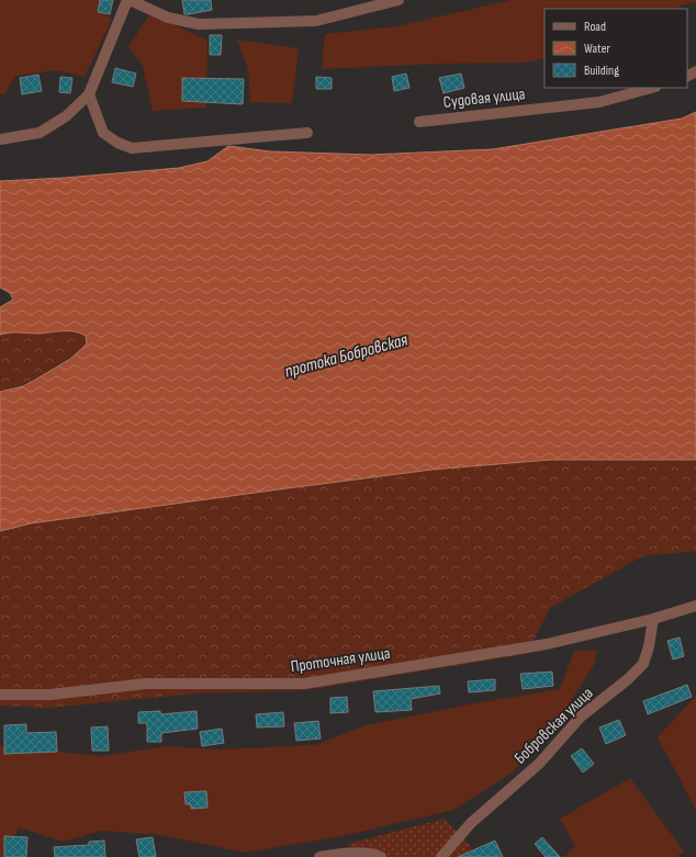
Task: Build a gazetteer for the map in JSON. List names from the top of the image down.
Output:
{
  "streets": {
    "street": ["Судовая улица", "Проточная улица", "Бобровская улица"]
  },
  "crossings": [
    ["Проточная улица", "Бобровская улица"]
  ],
  "water": ["протока Бобровская"],
  "legend": ["Road", "Water", "Building"]
}
